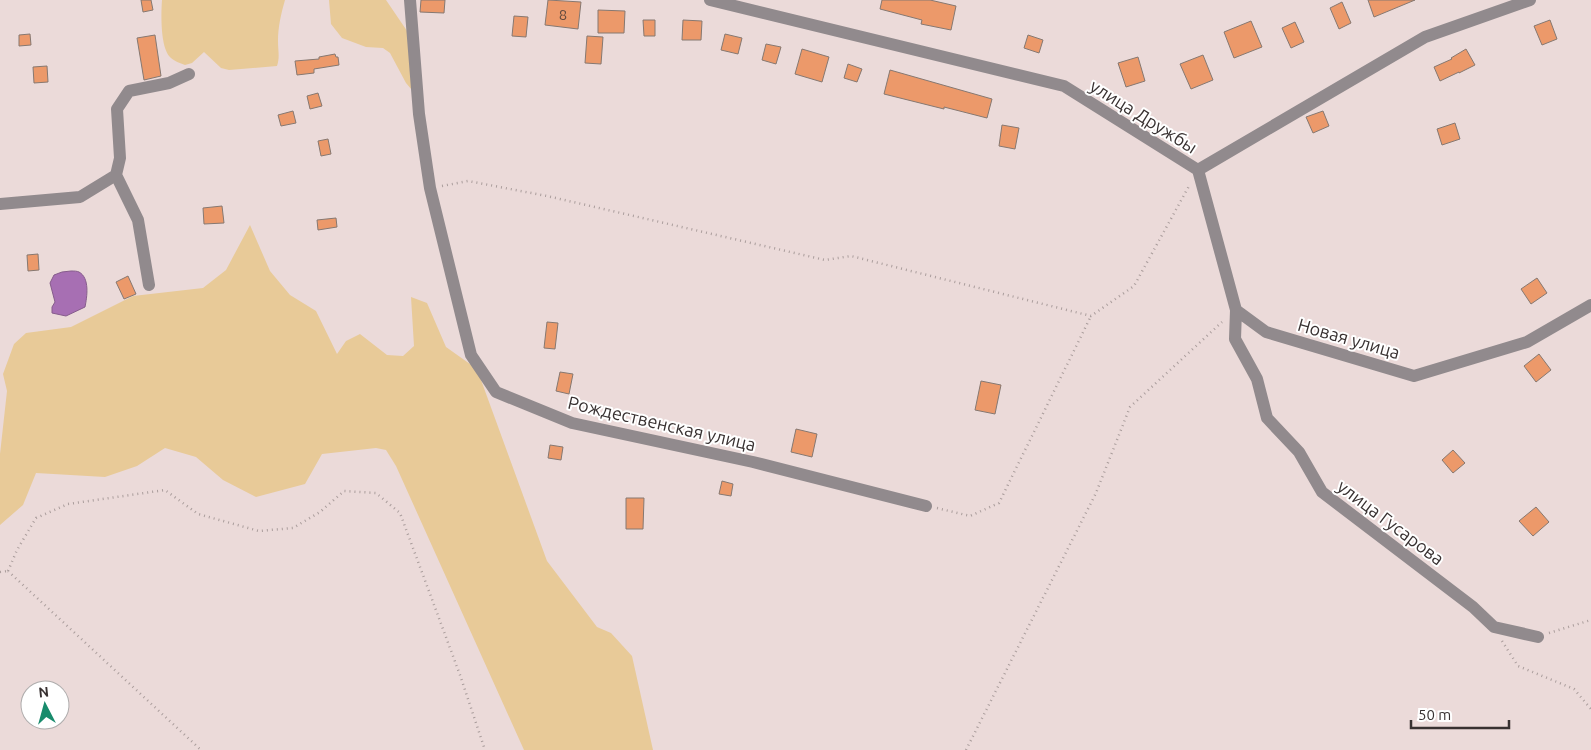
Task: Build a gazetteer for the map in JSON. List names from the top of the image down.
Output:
{
  "streets": {
    "street": [
      "улица Дружбы",
      "Новая улица",
      "Рождественская улица",
      "улица Гусарова"
    ]
  },
  "crossings": [
    ["Новая улица", "улица Гусарова"]
  ],
  "house_numbers": ["8"],
  "scale_bar": "50 m",
  "north": "top"
}
